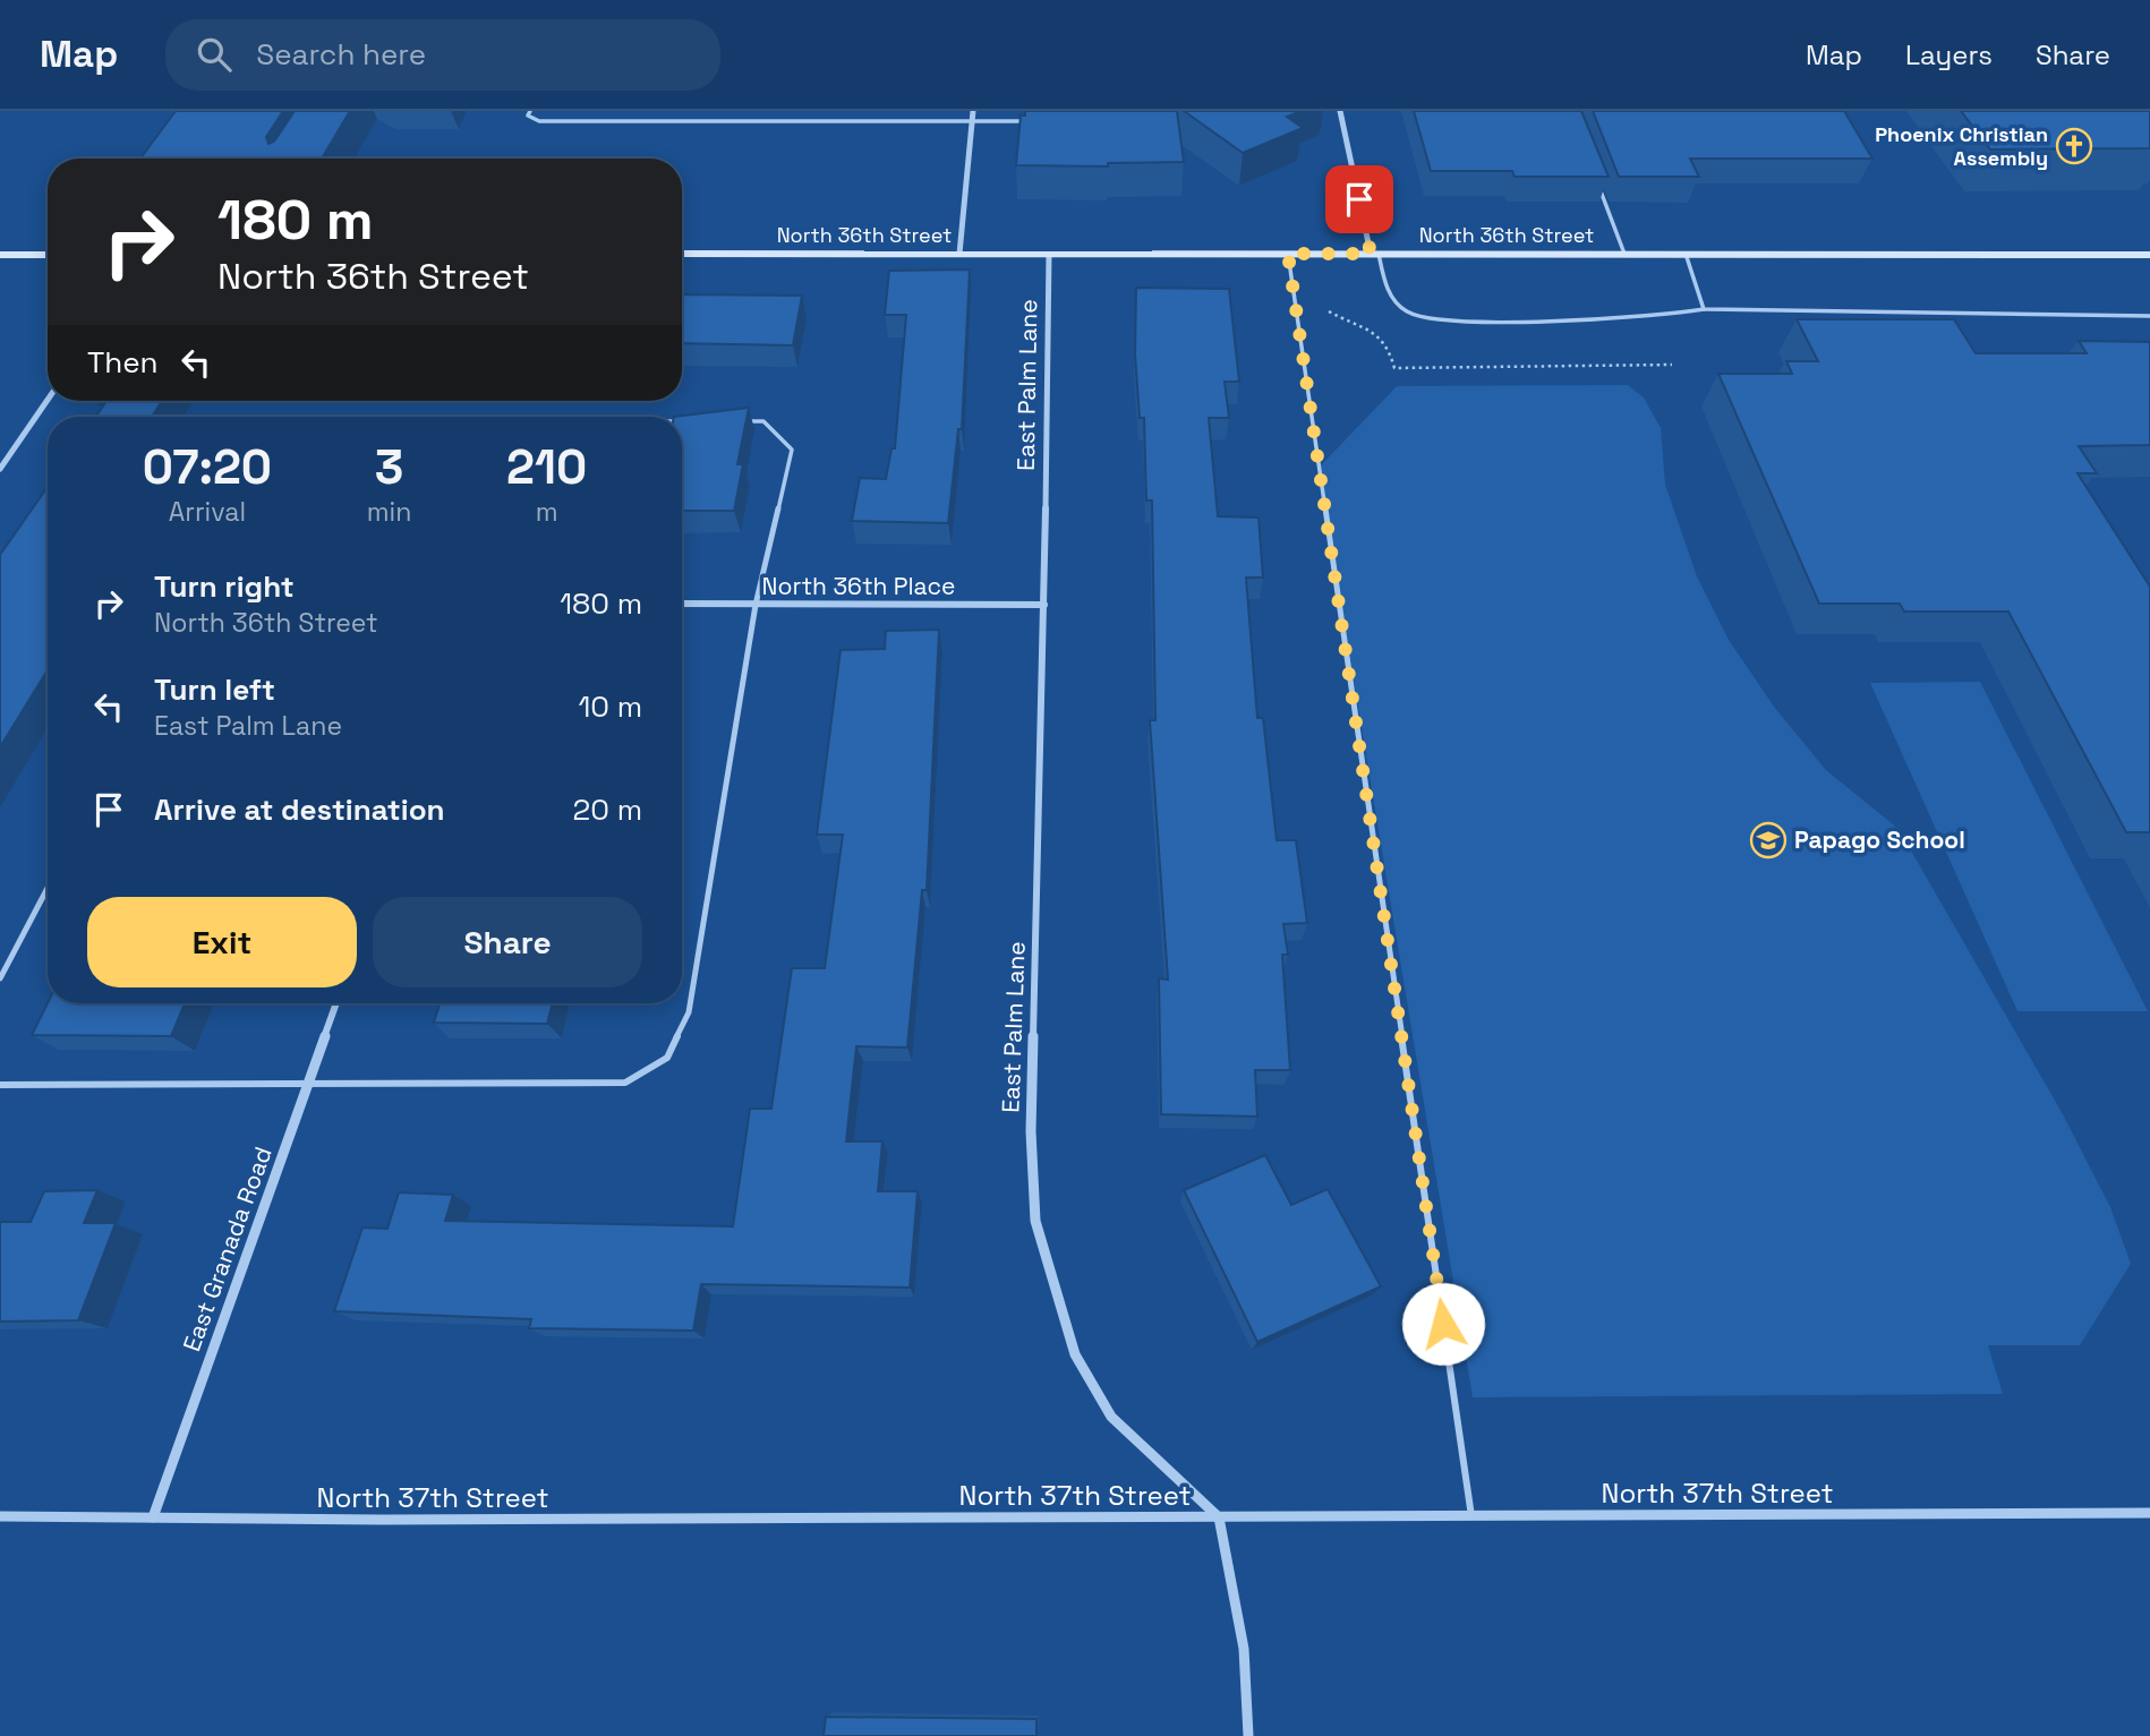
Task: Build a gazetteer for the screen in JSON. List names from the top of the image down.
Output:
{
  "streets": {
    "main road": ["North 36th Street"],
    "street": [
      "East Palm Lane",
      "North 36th Place",
      "East Granada Road",
      "North 37th Street"
    ]
  },
  "crossings": [
    ["North 36th Street", "East Palm Lane"],
    ["East Palm Lane", "North 36th Place"],
    ["East Palm Lane", "North 37th Street"],
    ["East Granada Road", "North 37th Street"]
  ],
  "places": {
    "church": ["Phoenix Christian Assembly"],
    "school or university": ["Papago School"]
  },
  "page": {
    "header": "Map",
    "search": "Search here",
    "nav": ["Map", "Layers", "Share"],
    "turn": ["180 m", "North 36th Street"],
    "then": "Then",
    "eta": [
      "07:20",
      "Arrival",
      "3",
      "min",
      "210",
      "m"
    ],
    "list": [
      {
        "name": "Turn right",
        "note": "North 36th Street",
        "value": "180 m"
      },
      {
        "name": "Turn left",
        "note": "East Palm Lane",
        "value": "10 m"
      },
      {
        "name": "Arrive at destination",
        "value": "20 m"
      }
    ],
    "buttons": ["Exit", "Share"]
  }
}
